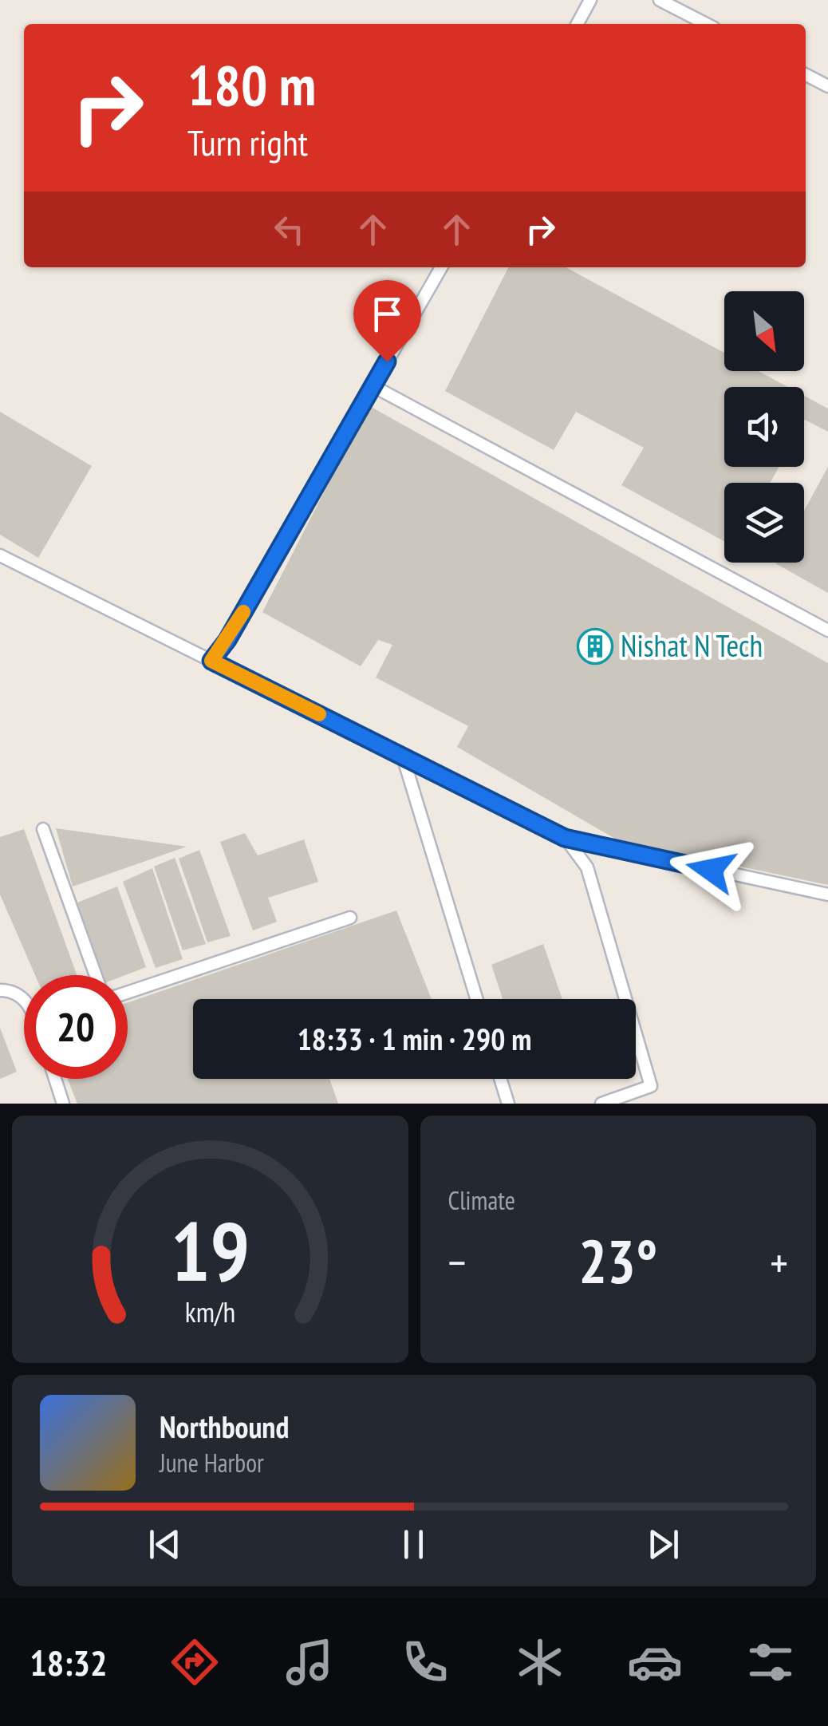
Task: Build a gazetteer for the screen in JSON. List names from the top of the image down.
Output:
{
  "places": {
    "building": ["Nishat N Tech"]
  },
  "north": "bottom right",
  "page": {
    "turn": ["180 m", "Turn right"],
    "limit": "20",
    "trip": "18:33 · 1 min · 290 m",
    "tile": "Climate",
    "heat": ["−", "23°", "+"],
    "song": ["Northbound", "June Harbor"],
    "tabs": "18:32",
    "gauge": ["19", "km/h"]
  }
}
